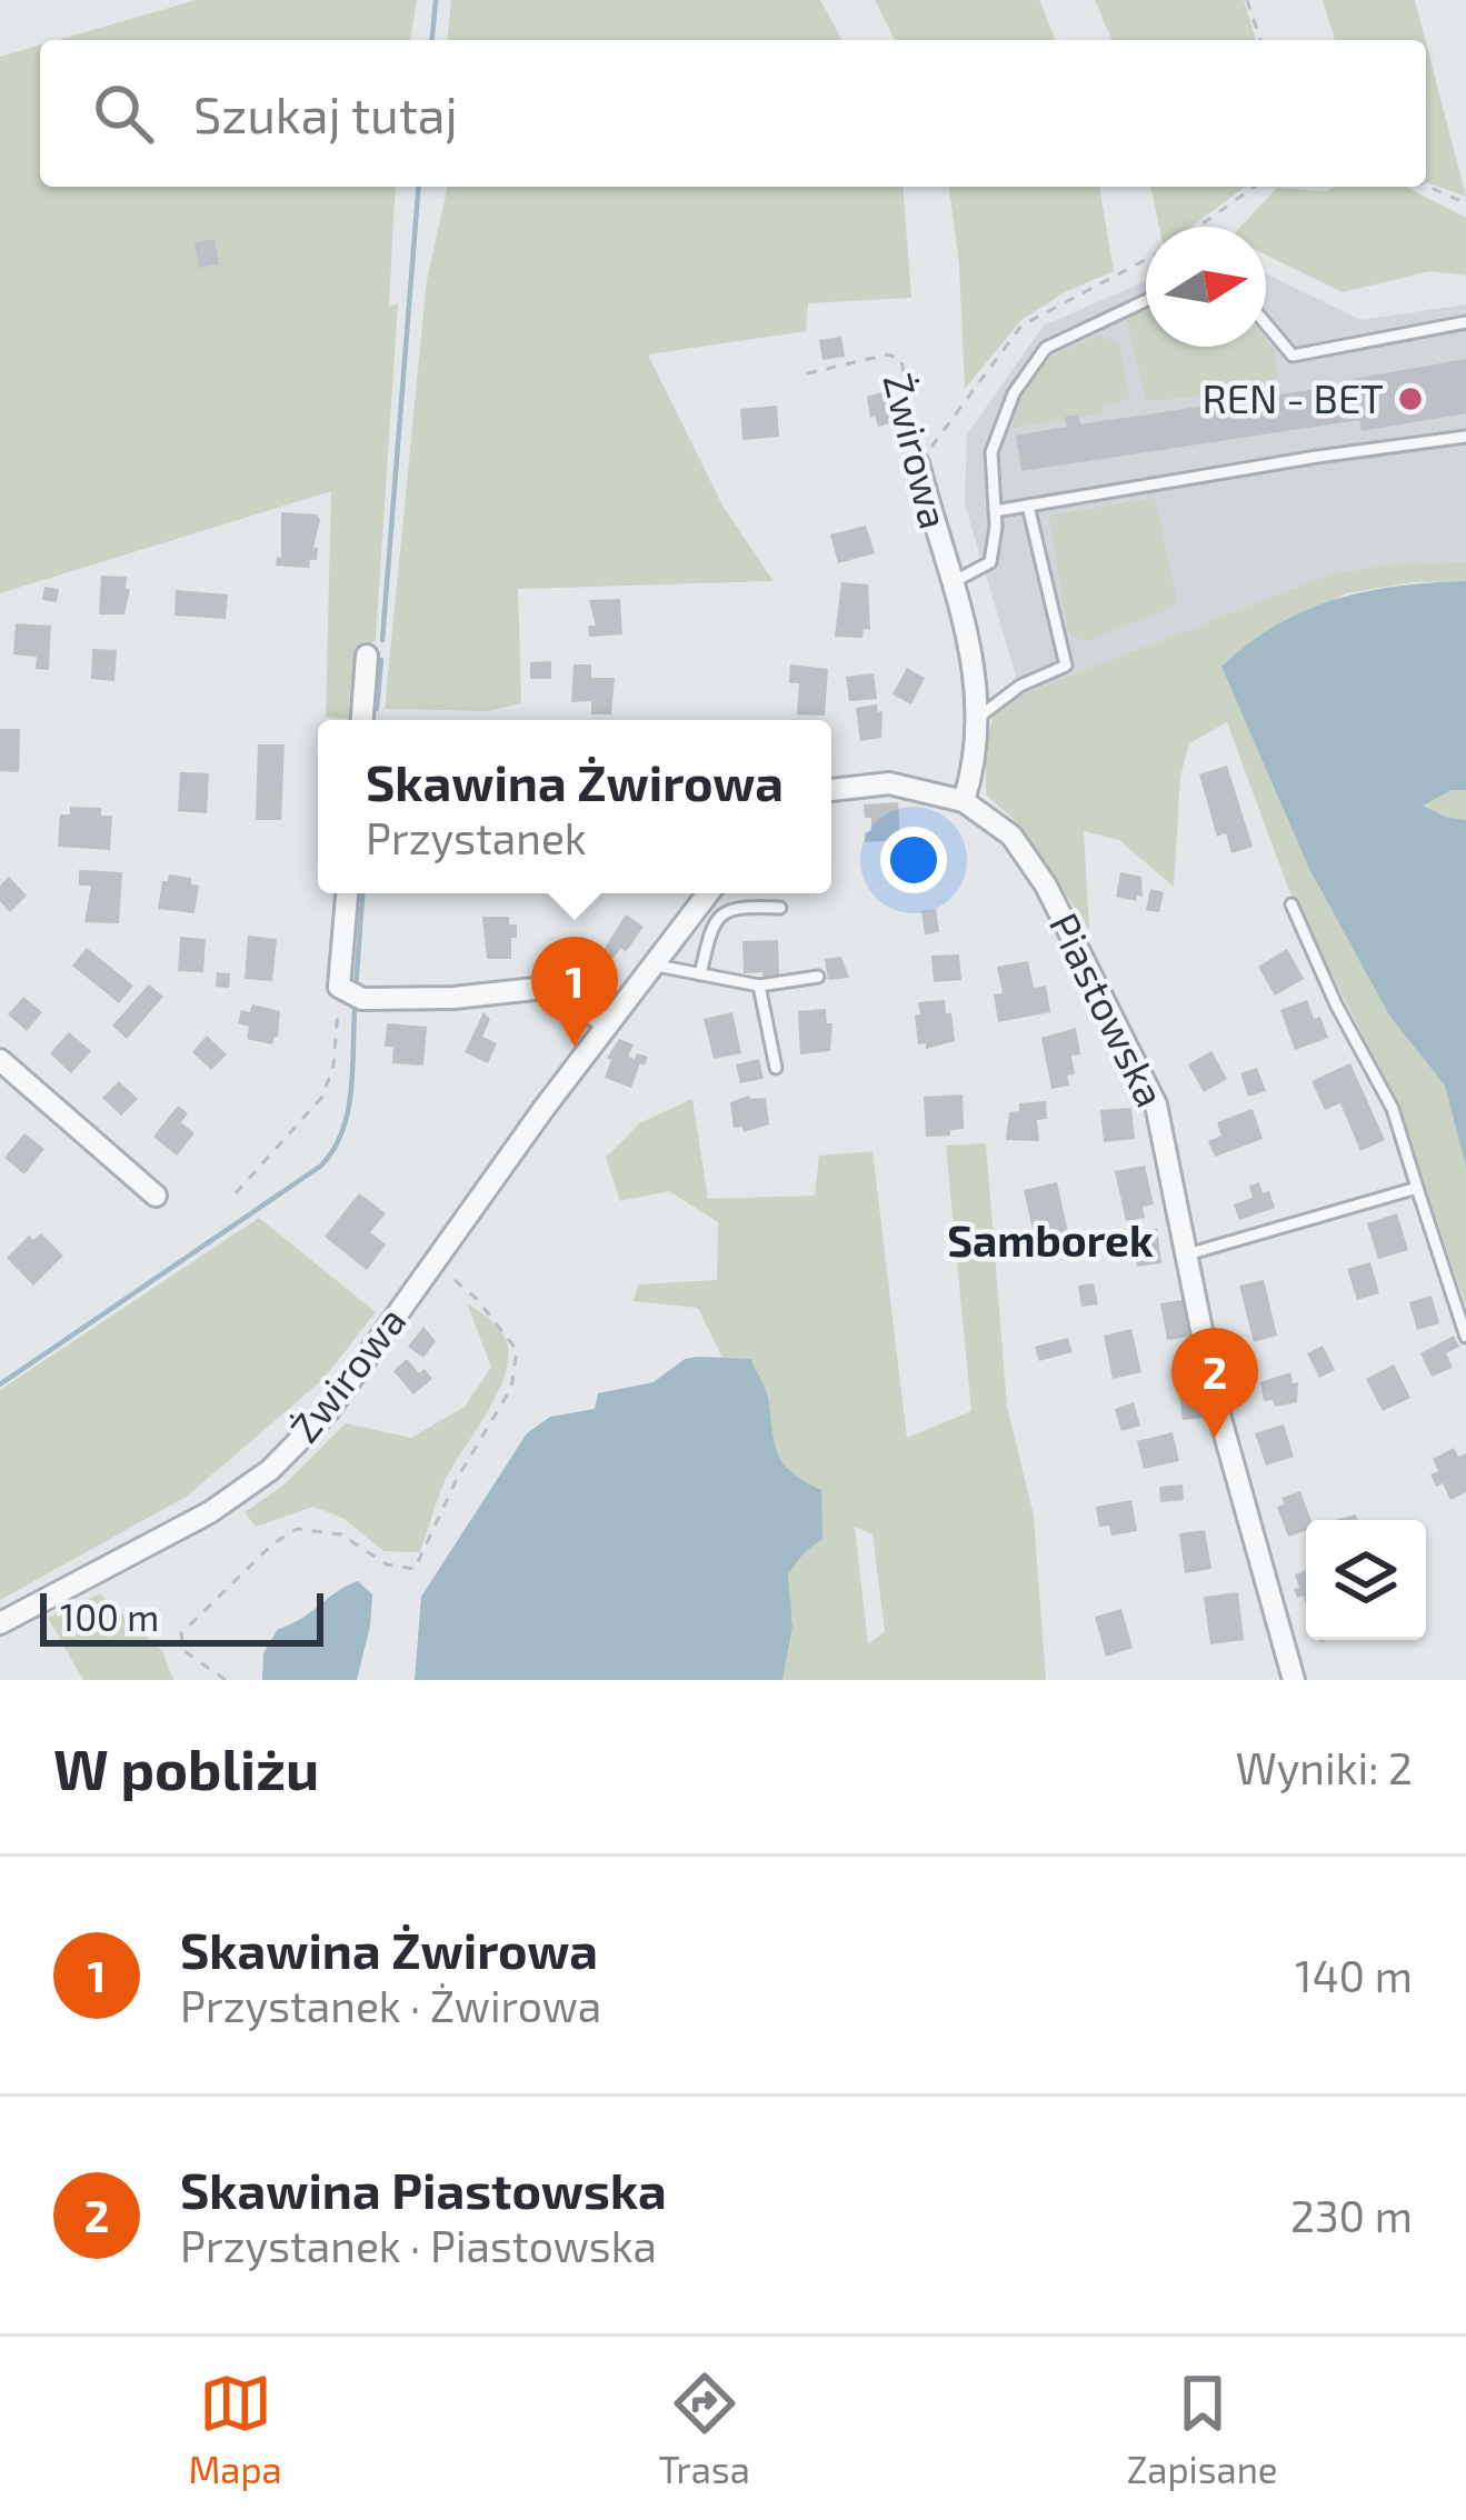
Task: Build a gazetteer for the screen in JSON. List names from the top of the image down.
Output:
{
  "streets": {
    "street": ["Żwirowa", "Piastowska"]
  },
  "crossings": [
    ["Żwirowa", "Piastowska"]
  ],
  "districts": ["Samborek"],
  "places": ["REN - BET"],
  "scale_bar": "100 m",
  "north": "right",
  "page": {
    "search": "Szukaj tutaj",
    "popup": ["Skawina Żwirowa", "Przystanek"],
    "pins": ["1", "2"],
    "scale": "100 m",
    "heading": ["W pobliżu", "Wyniki: 2"],
    "list": [
      {
        "mark": "1",
        "name": "Skawina Żwirowa",
        "note": "Przystanek · Żwirowa",
        "value": "140 m"
      },
      {
        "mark": "2",
        "name": "Skawina Piastowska",
        "note": "Przystanek · Piastowska",
        "value": "230 m"
      }
    ],
    "nav": ["Mapa", "Trasa", "Zapisane"]
  }
}
